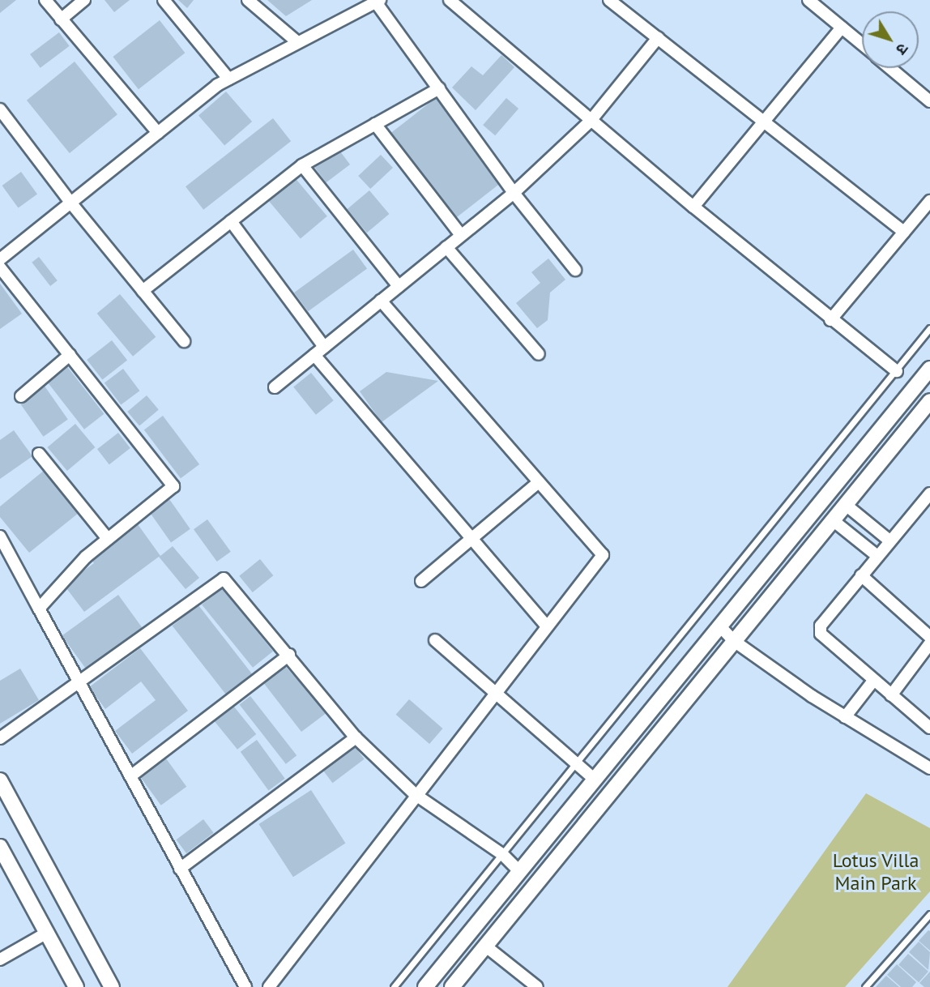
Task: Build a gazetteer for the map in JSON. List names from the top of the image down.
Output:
{
  "parks": ["Lotus Villa Main Park"],
  "north": "bottom right"
}
